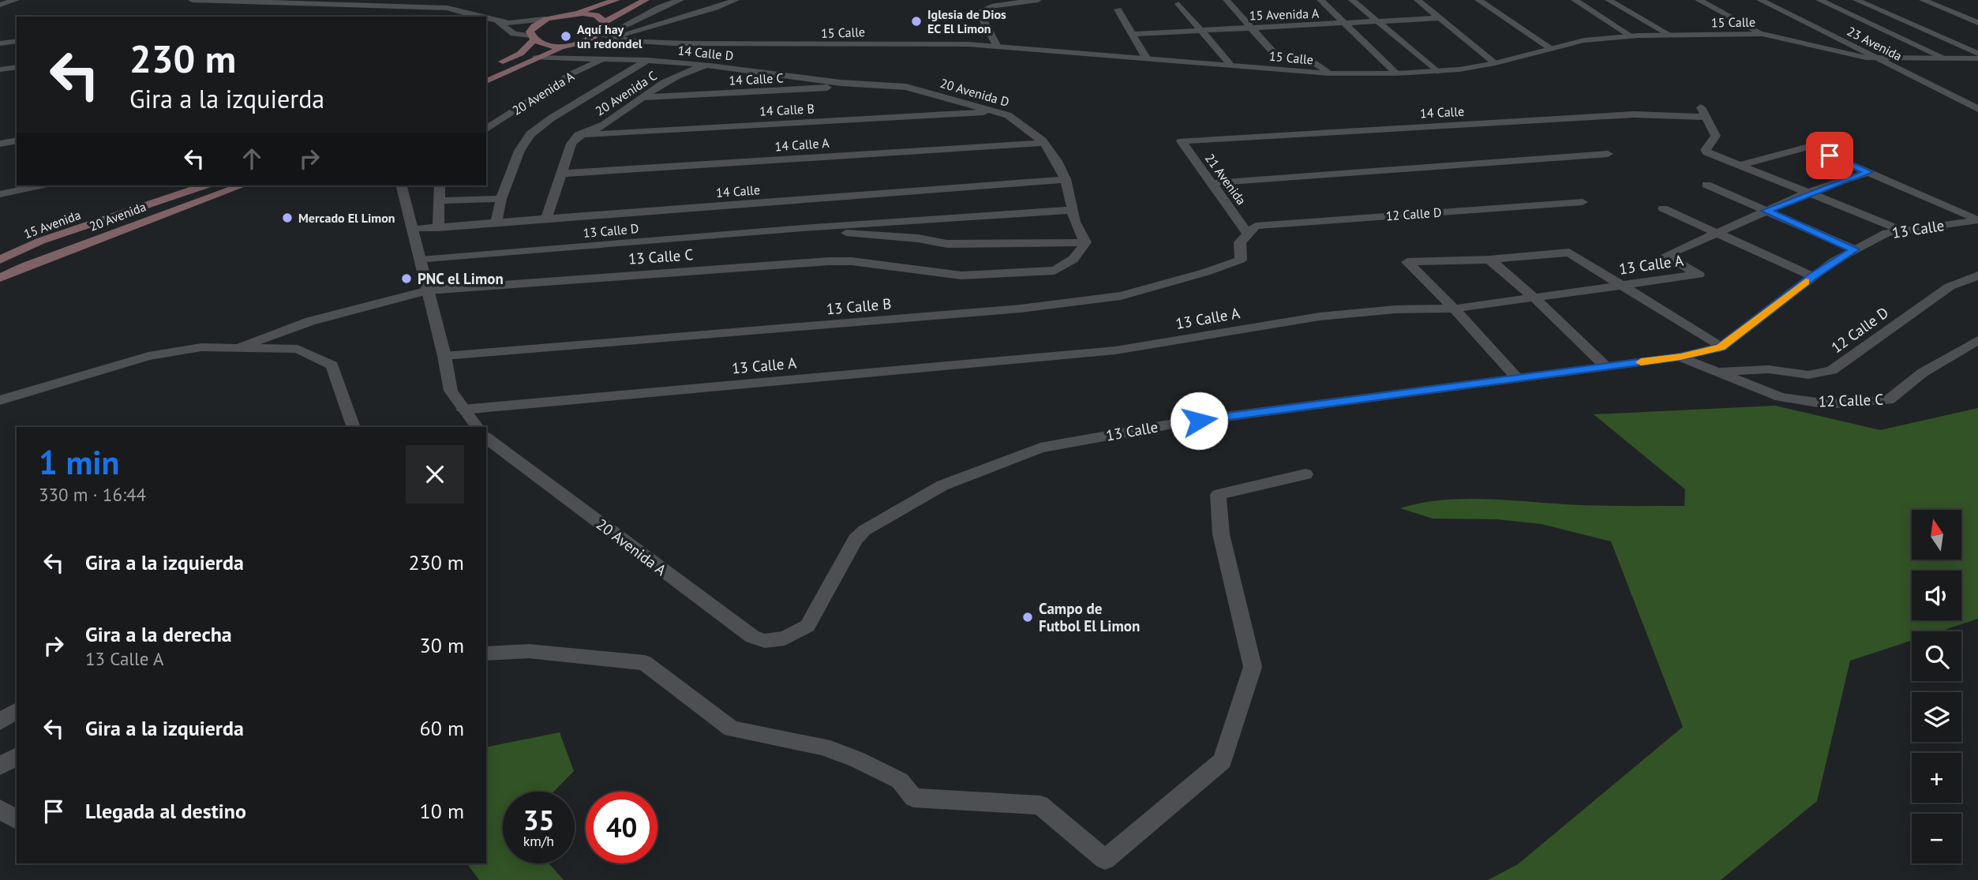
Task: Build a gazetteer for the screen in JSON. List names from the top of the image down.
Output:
{
  "streets": {
    "main road": ["20 Avenida", "15 Avenida"],
    "street": [
      "15 Avenida A",
      "15 Calle",
      "23 Avenida",
      "14 Calle D",
      "14 Calle C",
      "20 Avenida D",
      "20 Avenida A",
      "20 Avenida C",
      "14 Calle B",
      "14 Calle",
      "14 Calle A",
      "21 Avenida",
      "12 Calle D",
      "13 Calle",
      "13 Calle D",
      "13 Calle C",
      "13 Calle A",
      "13 Calle B",
      "12 Calle C"
    ]
  },
  "crossings": [
    ["15 Calle", "23 Avenida"],
    ["14 Calle D", "14 Calle C"],
    ["14 Calle D", "20 Avenida D"],
    ["14 Calle D", "20 Avenida A"],
    ["14 Calle D", "20 Avenida C"],
    ["14 Calle C", "20 Avenida D"],
    ["14 Calle C", "20 Avenida C"],
    ["20 Avenida D", "14 Calle B"],
    ["20 Avenida D", "14 Calle"],
    ["20 Avenida D", "14 Calle A"],
    ["20 Avenida D", "13 Calle D"],
    ["20 Avenida D", "13 Calle C"],
    ["20 Avenida A", "13 Calle"],
    ["20 Avenida C", "14 Calle B"],
    ["14 Calle", "21 Avenida"],
    ["21 Avenida", "12 Calle D"],
    ["21 Avenida", "13 Calle B"],
    ["12 Calle D", "13 Calle B"],
    ["12 Calle D", "12 Calle C"],
    ["13 Calle", "12 Calle C"],
    ["13 Calle D", "13 Calle C"]
  ],
  "places": [
    "Iglesia de Dios EC El Limon",
    "Aquí hay un redondel",
    "Mercado El Limon",
    "PNC el Limon",
    "Campo de Futbol El Limon"
  ],
  "north": "top",
  "page": {
    "turn": ["230 m", "Gira a la izquierda"],
    "heading": ["1 min", "330 m · 16:44"],
    "map_buttons": ["+", "−"],
    "list": [
      {
        "name": "Gira a la izquierda",
        "value": "230 m"
      },
      {
        "name": "Gira a la derecha",
        "note": "13 Calle A",
        "value": "30 m"
      },
      {
        "name": "Gira a la izquierda",
        "value": "60 m"
      },
      {
        "name": "Llegada al destino",
        "value": "10 m"
      }
    ],
    "speed": "35 km/h",
    "limit": "40"
  }
}
